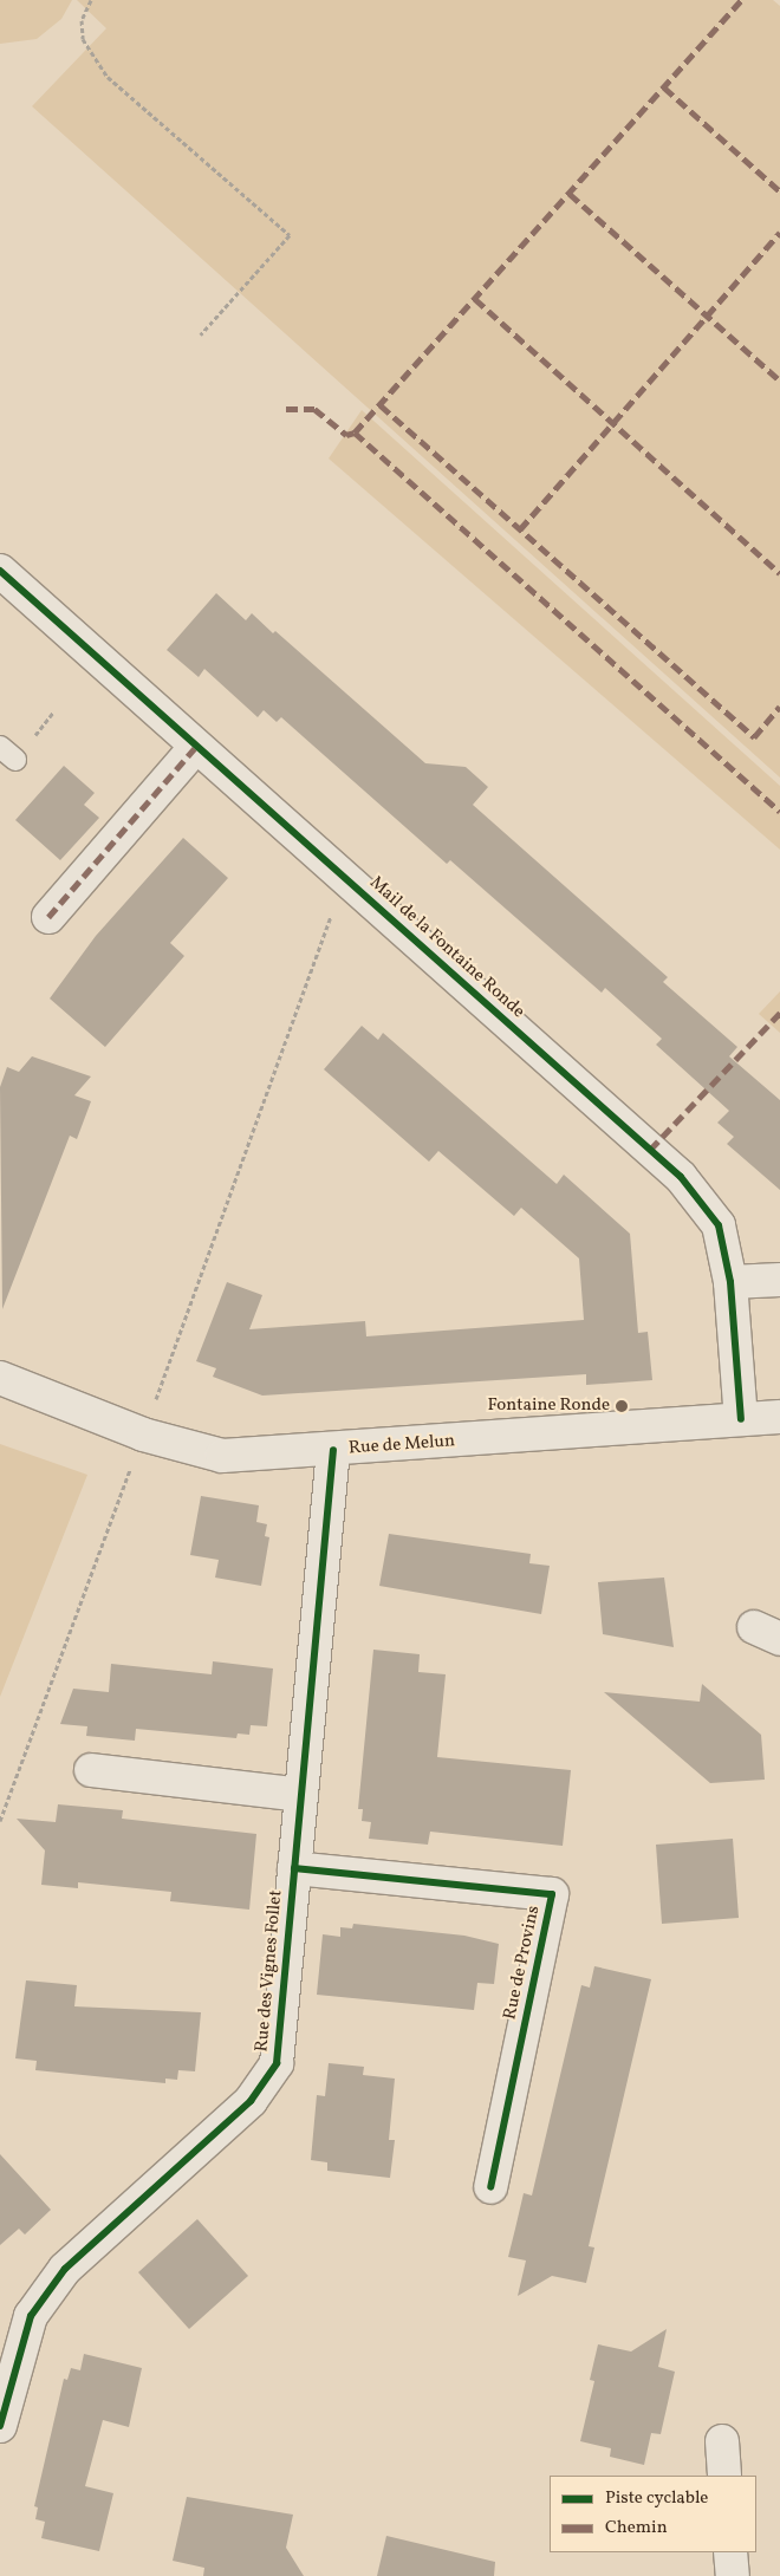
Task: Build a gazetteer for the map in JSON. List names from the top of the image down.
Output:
{
  "streets": {
    "street": [
      "Mail de la Fontaine Ronde",
      "Rue de Melun",
      "Rue de Provins",
      "Rue des Vignes Follet"
    ]
  },
  "crossings": [
    ["Mail de la Fontaine Ronde", "Rue de Melun"],
    ["Rue de Melun", "Rue des Vignes Follet"],
    ["Rue de Provins", "Rue des Vignes Follet"]
  ],
  "places": ["Fontaine Ronde"],
  "legend": ["Piste cyclable", "Chemin"]
}
